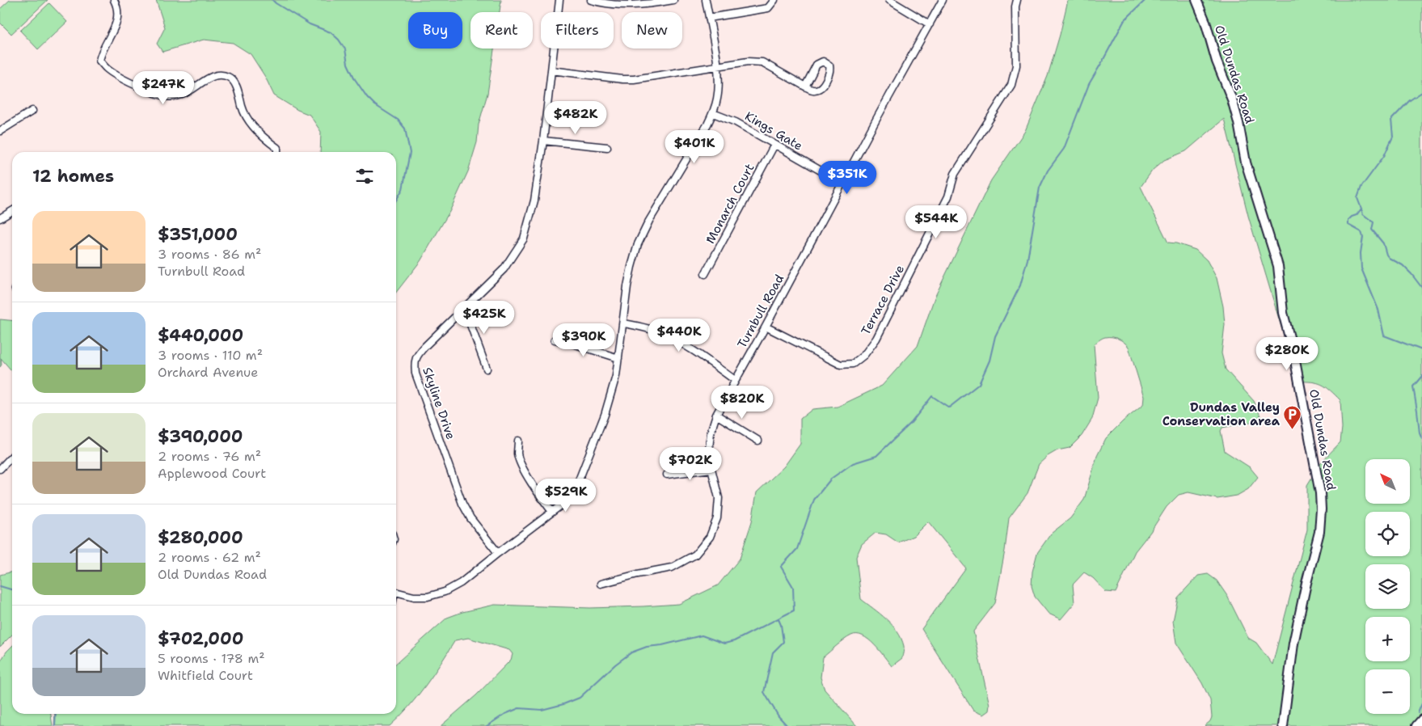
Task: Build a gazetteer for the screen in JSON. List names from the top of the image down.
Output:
{
  "streets": {
    "street": [
      "Old Dundas Road",
      "Kings Gate",
      "Monarch Court",
      "Terrace Drive",
      "Turnbull Road",
      "Skyline Drive"
    ]
  },
  "crossings": [
    ["Kings Gate", "Monarch Court"],
    ["Kings Gate", "Turnbull Road"],
    ["Terrace Drive", "Turnbull Road"]
  ],
  "places": {
    "parking": ["Dundas Valley Conservation area"]
  },
  "north": "top left",
  "page": {
    "chip": [
      "Buy",
      "Rent",
      "Filters",
      "New"
    ],
    "price": [
      "$247K",
      "$482K",
      "$401K",
      "$351K",
      "$544K",
      "$425K",
      "$440K",
      "$390K",
      "$280K",
      "$820K",
      "$702K",
      "$529K"
    ],
    "heading": "12 homes",
    "list": [
      {
        "name": "$351,000",
        "note": "3 rooms · 86 m² · Turnbull Road"
      },
      {
        "name": "$440,000",
        "note": "3 rooms · 110 m² · Orchard Avenue"
      },
      {
        "name": "$390,000",
        "note": "2 rooms · 76 m² · Applewood Court"
      },
      {
        "name": "$280,000",
        "note": "2 rooms · 62 m² · Old Dundas Road"
      },
      {
        "name": "$702,000",
        "note": "5 rooms · 178 m² · Whitfield Court"
      }
    ],
    "map_buttons": ["+", "−"]
  }
}
